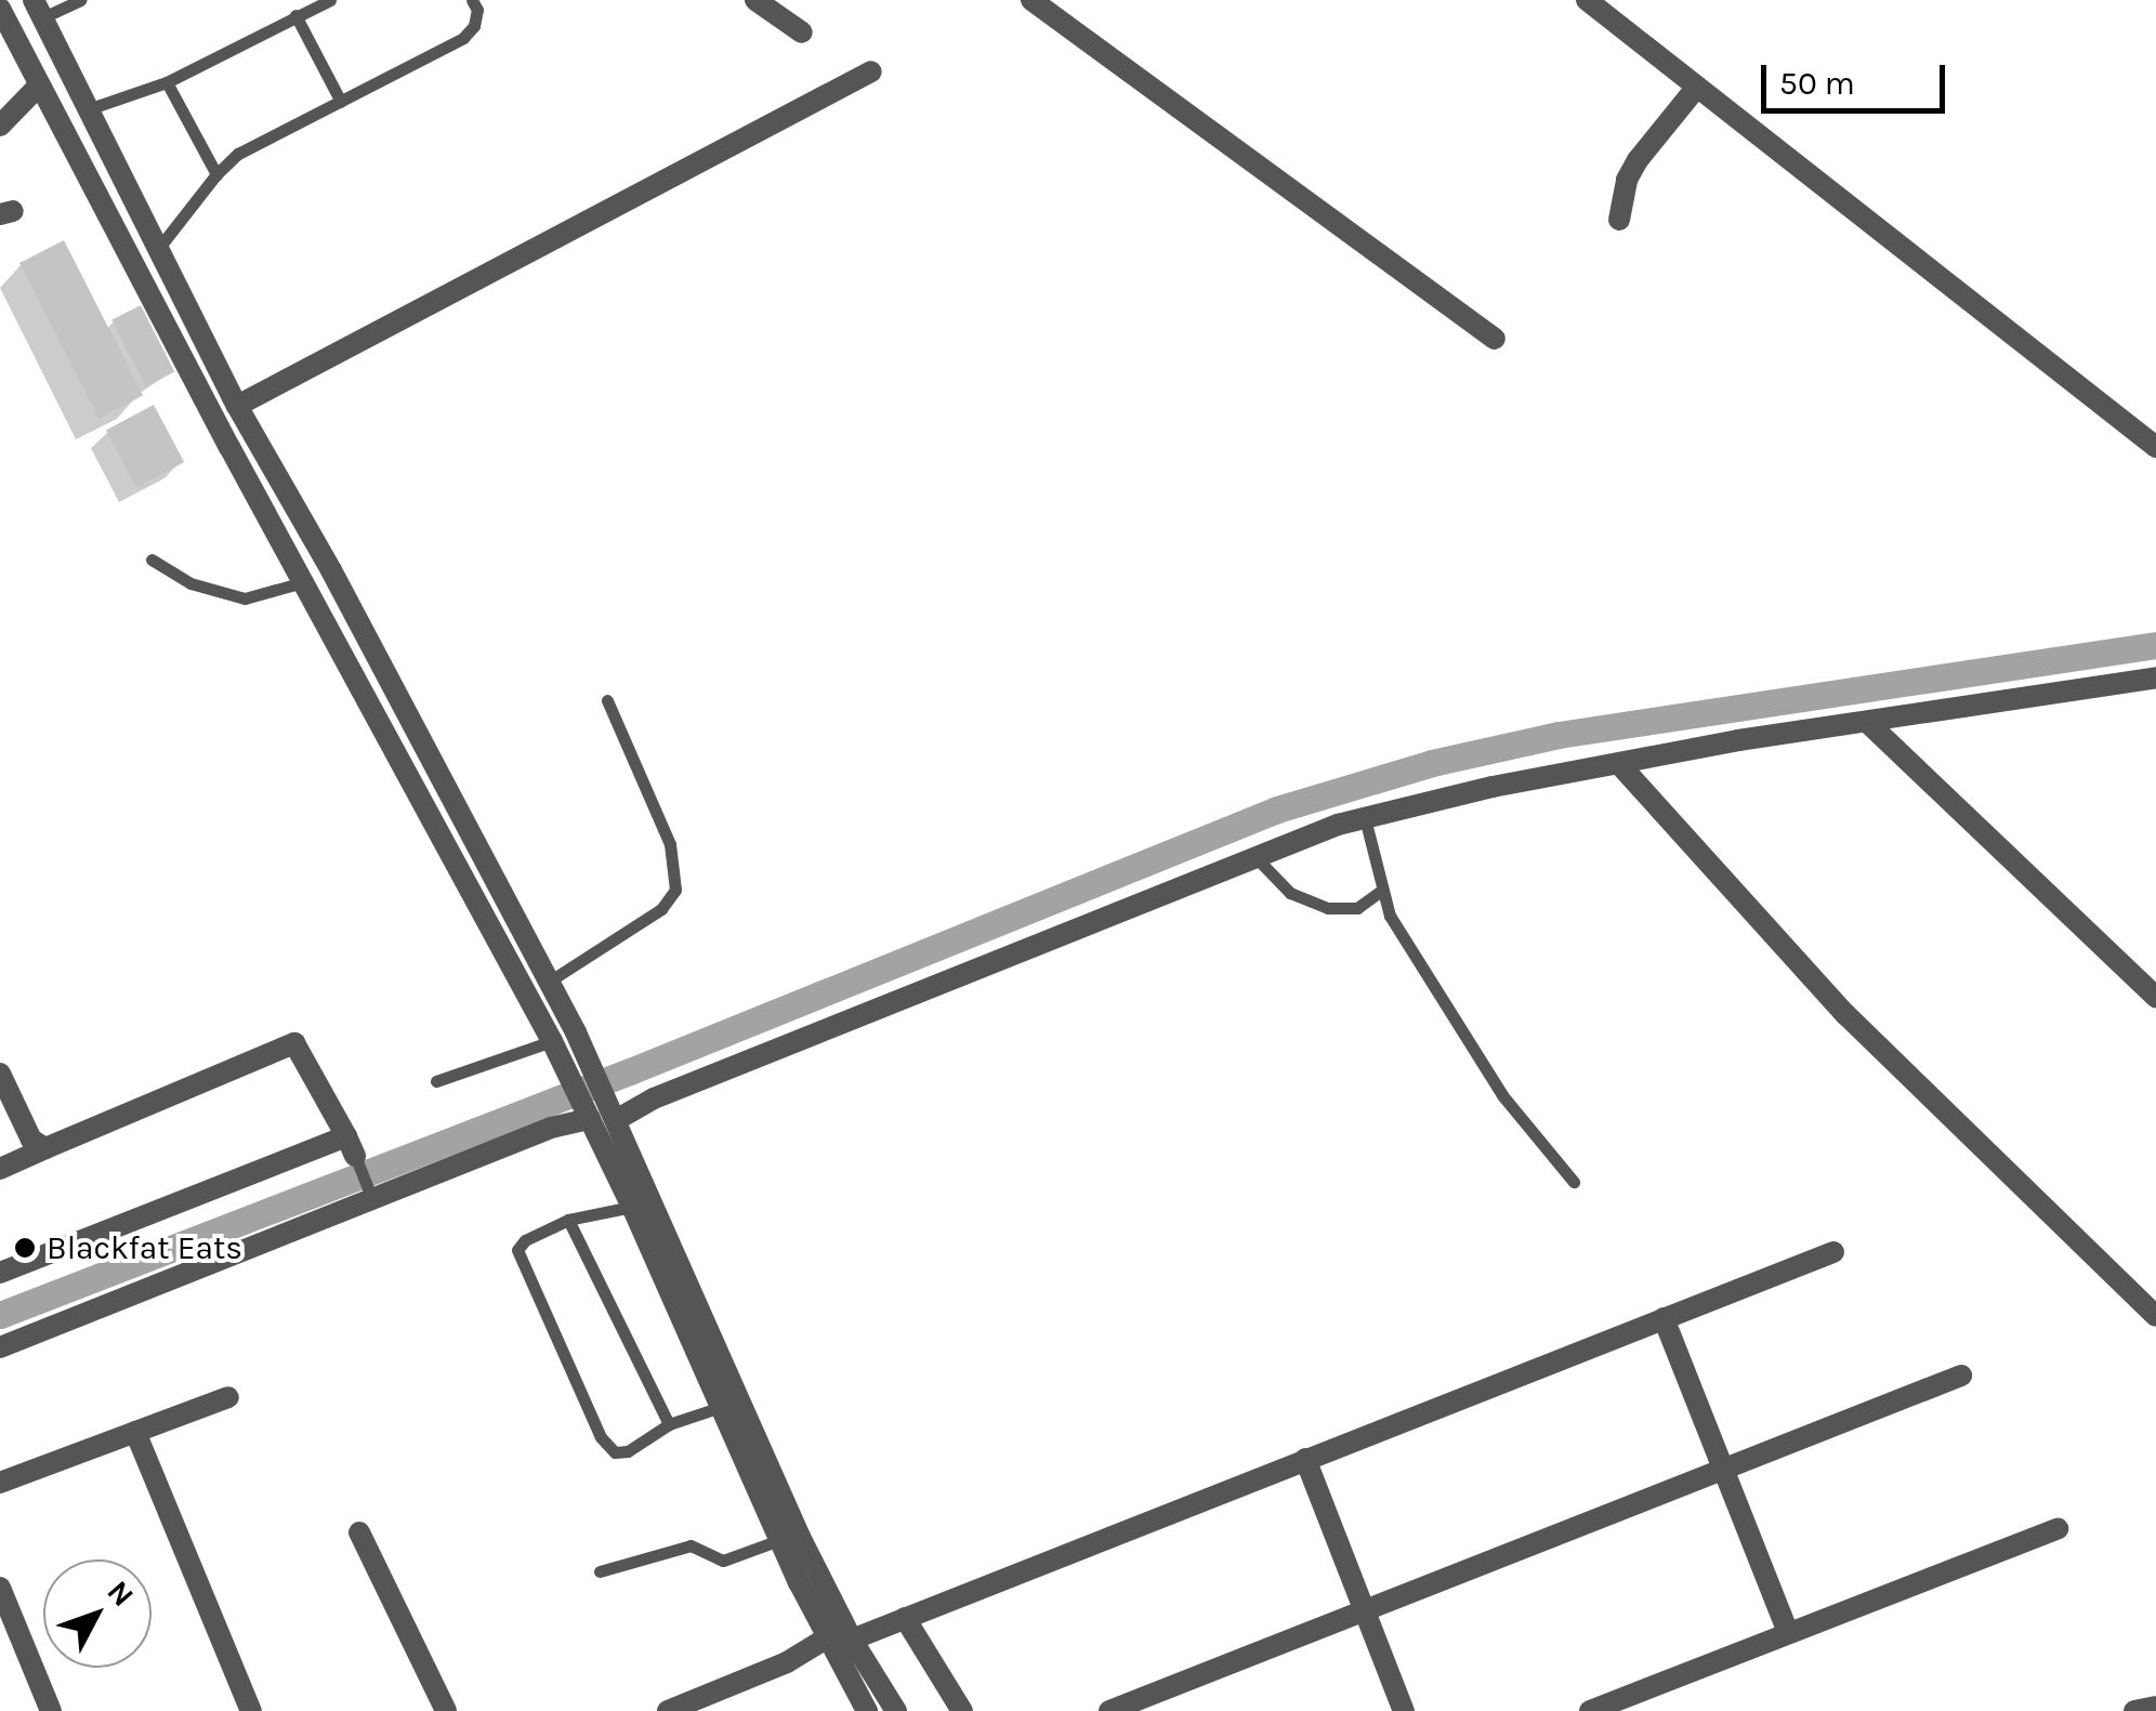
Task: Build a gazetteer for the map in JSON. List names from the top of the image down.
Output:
{
  "places": ["Blackfat Eats"],
  "scale_bar": "50 m",
  "north": "top right"
}
